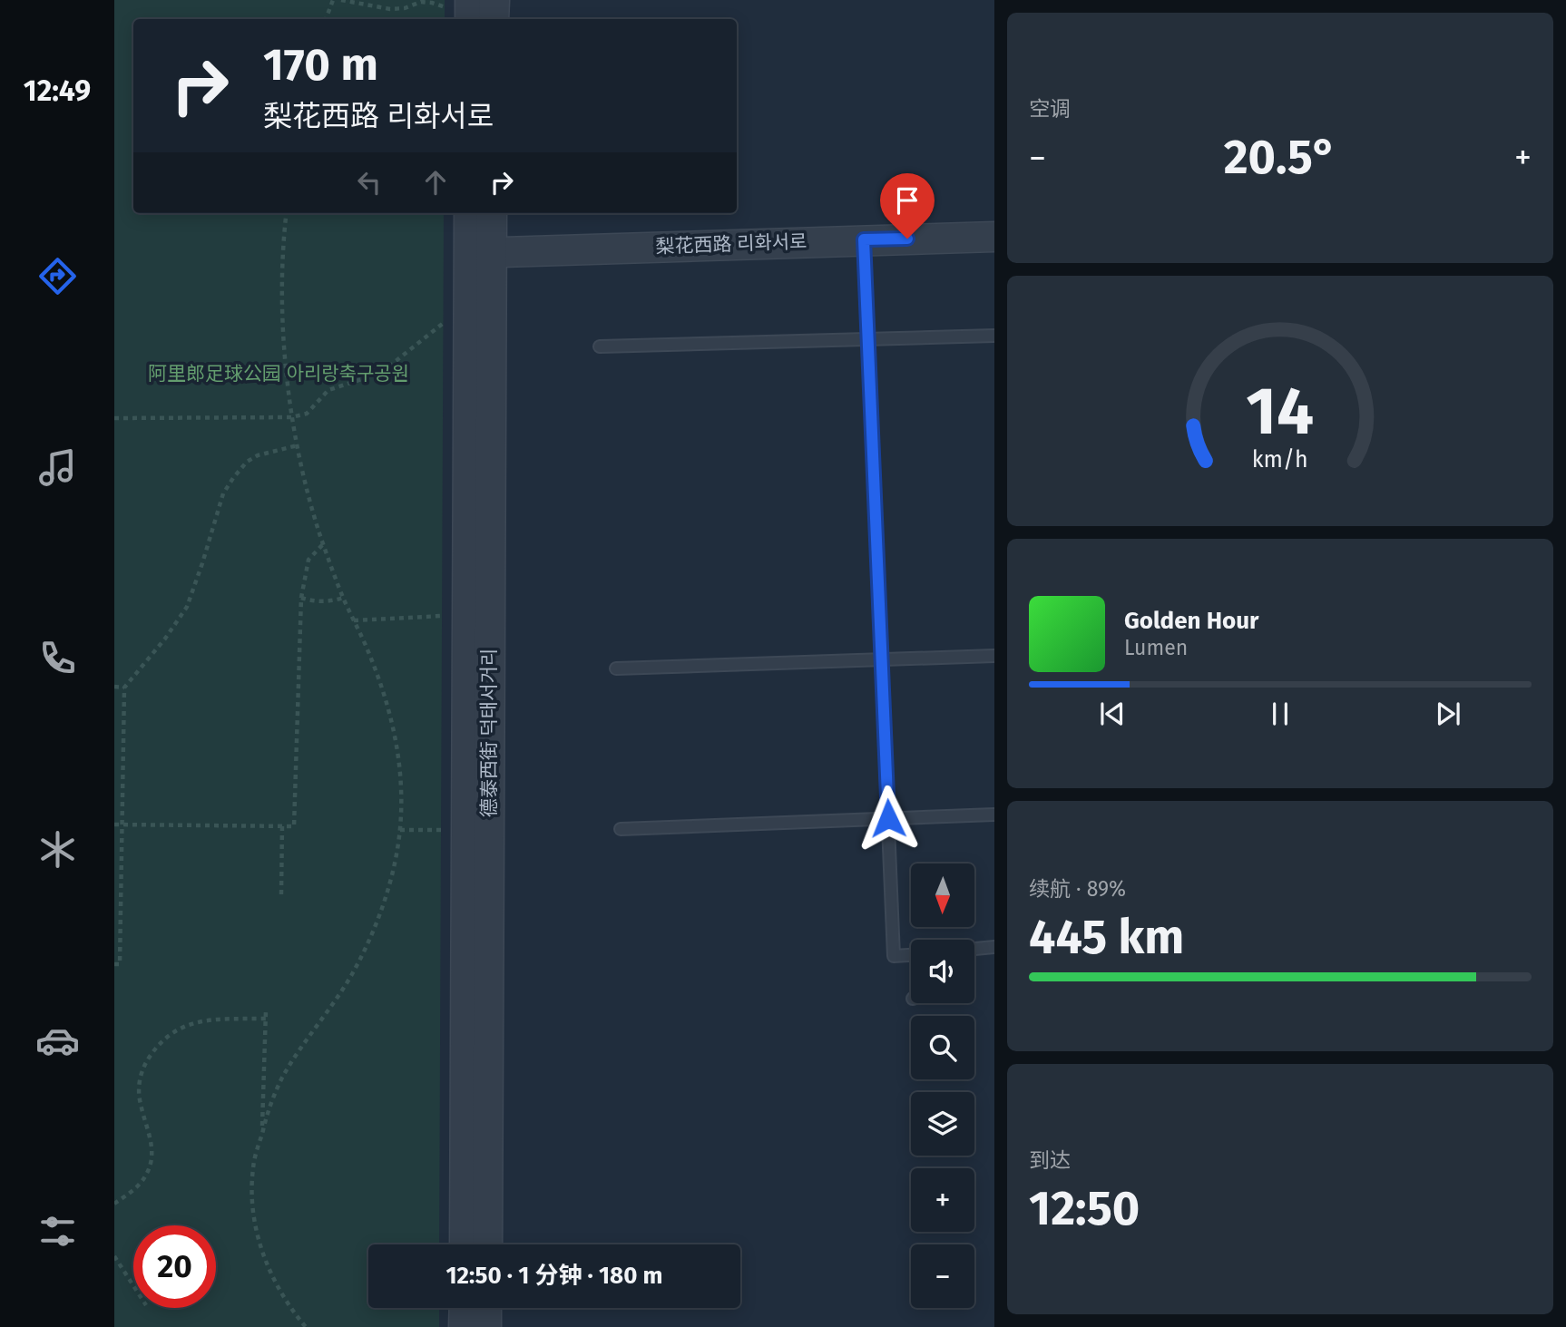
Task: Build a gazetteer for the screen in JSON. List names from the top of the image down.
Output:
{
  "streets": {
    "street": ["梨花西路 리화서로", "德泰西街 덕태서거리"]
  },
  "crossings": [
    ["梨花西路 리화서로", "德泰西街 덕태서거리"]
  ],
  "parks": ["阿里郎足球公园 아리랑축구공원"],
  "north": "bottom",
  "page": {
    "tabs": "12:49",
    "tile": [
      "空调",
      ["续航 · 89%", "445 km"],
      ["到达", "12:50"]
    ],
    "turn": ["170 m", "梨花西路 리화서로"],
    "heat": ["−", "20.5°", "+"],
    "song": ["Golden Hour", "Lumen"],
    "map_buttons": ["+", "−"],
    "limit": "20",
    "trip": "12:50 · 1 分钟 · 180 m",
    "gauge": ["14", "km/h"]
  }
}
